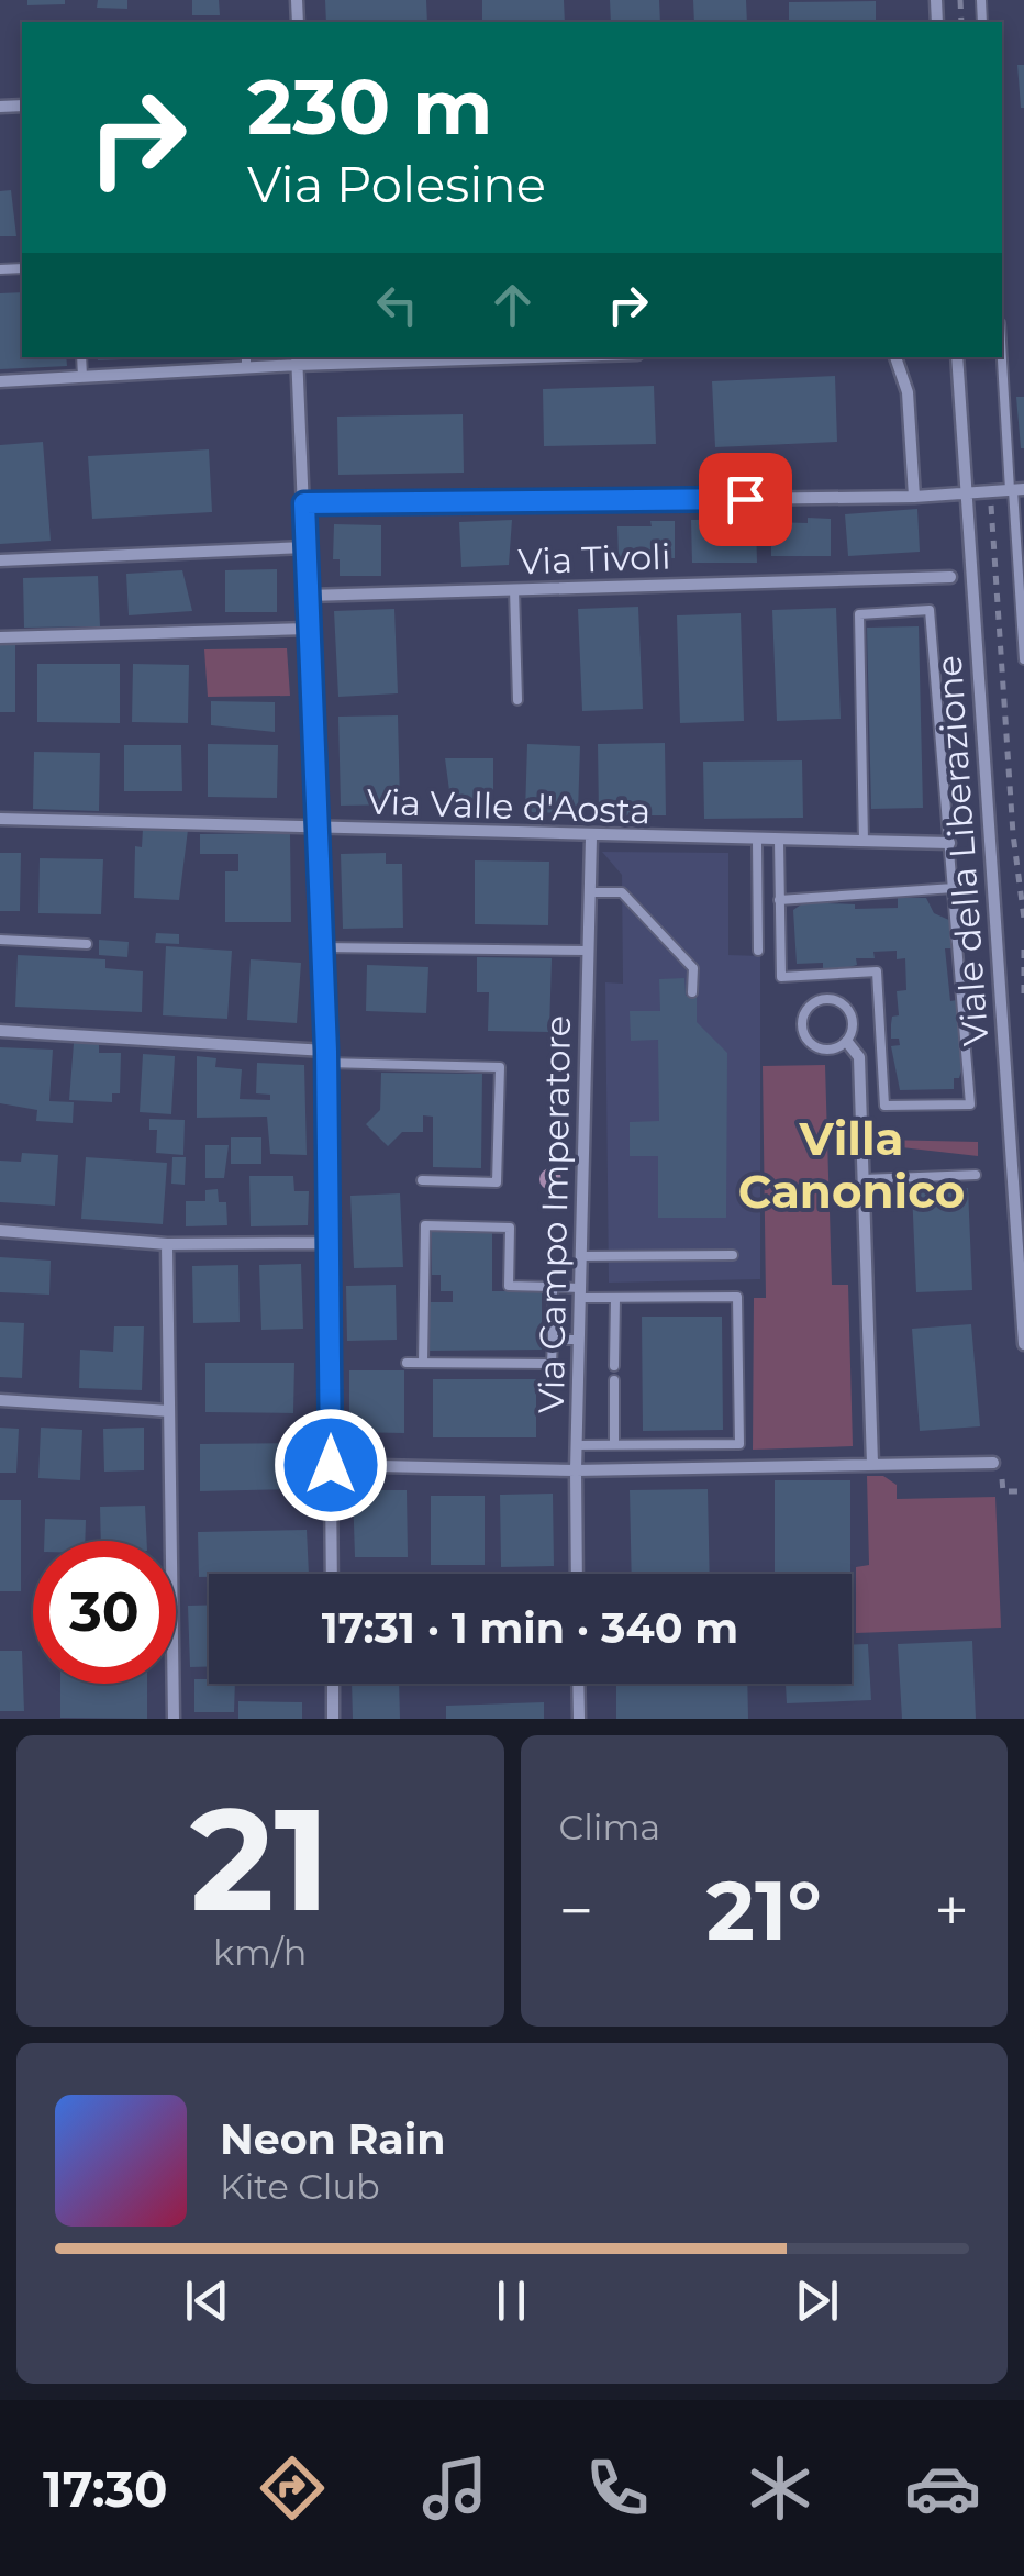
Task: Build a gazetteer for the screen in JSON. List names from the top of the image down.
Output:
{
  "streets": {
    "street": [
      "Via Tivoli",
      "Via Valle d'Aosta",
      "Viale della Liberazione",
      "Via Campo Imperatore"
    ]
  },
  "crossings": [
    ["Via Valle d'Aosta", "Via Campo Imperatore"]
  ],
  "districts": ["Villa Canonico"],
  "page": {
    "turn": ["230 m", "Via Polesine"],
    "limit": "30",
    "trip": "17:31 · 1 min · 340 m",
    "tile": [
      ["21", "km/h"],
      "Clima"
    ],
    "heat": ["−", "21°", "+"],
    "song": ["Neon Rain", "Kite Club"],
    "tabs": "17:30"
  }
}
